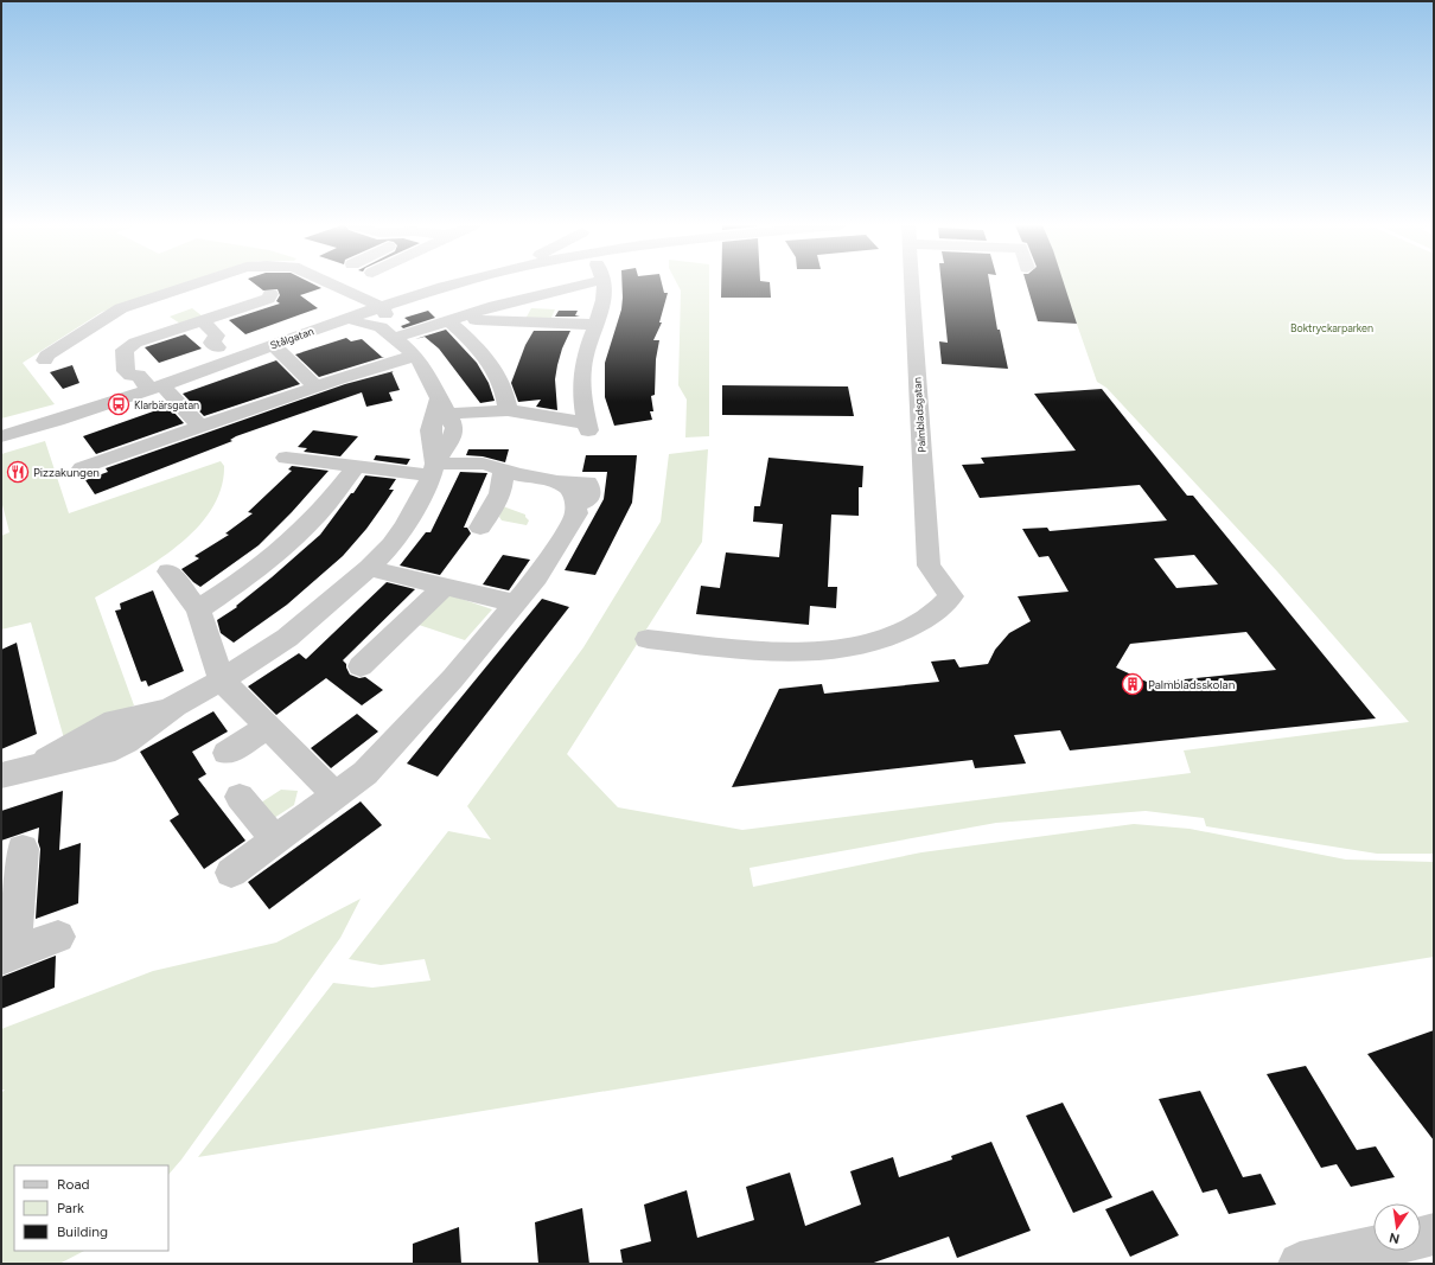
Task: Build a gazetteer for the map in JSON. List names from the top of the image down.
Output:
{
  "streets": {
    "street": ["Stålgatan", "Palmbladsgatan"]
  },
  "parks": ["Boktryckarparken"],
  "places": {
    "bus stop": ["Klarbärsgatan"],
    "restaurant": ["Pizzakungen"],
    "building": ["Palmbladsskolan"]
  },
  "legend": ["Road", "Park", "Building"],
  "north": "bottom"
}
